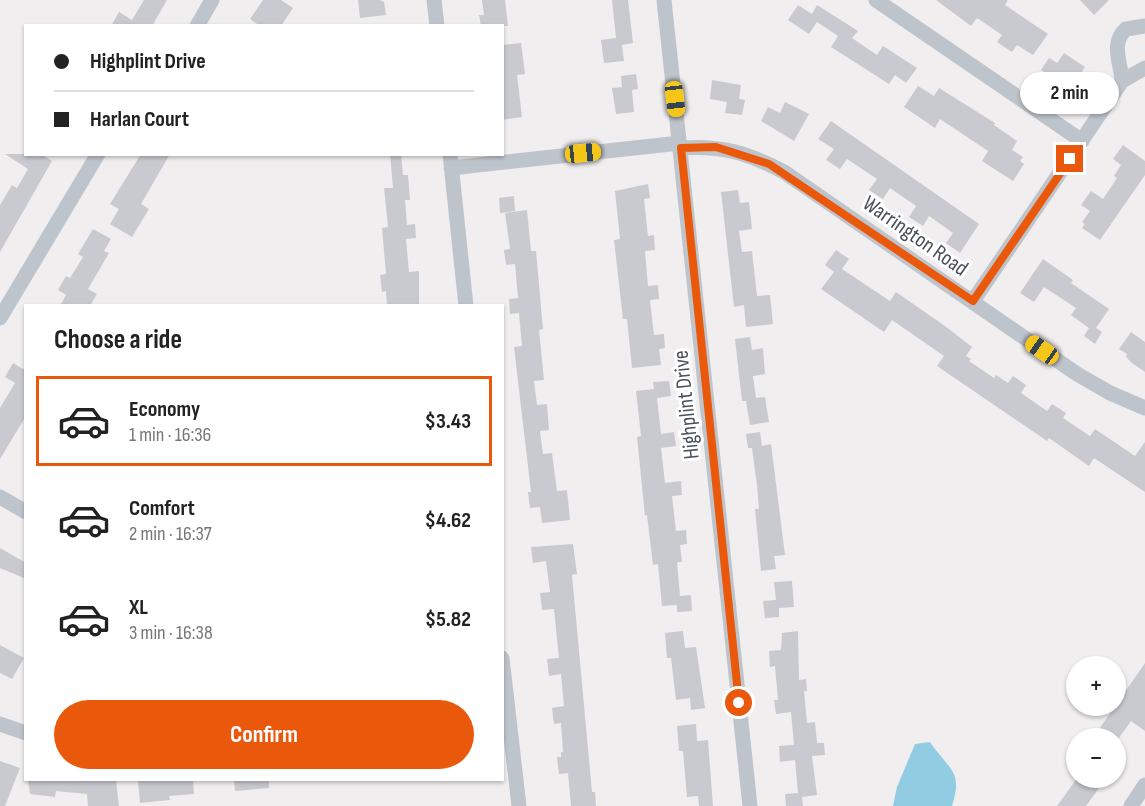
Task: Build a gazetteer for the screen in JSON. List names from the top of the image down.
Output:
{
  "streets": {
    "street": ["Warrington Road", "Highplint Drive"]
  },
  "crossings": [
    ["Warrington Road", "Highplint Drive"]
  ],
  "page": {
    "banner": ["Highplint Drive", "Harlan Court"],
    "bubble": "2 min",
    "heading": "Choose a ride",
    "list": [
      {
        "name": "Economy",
        "note": "1 min · 16:36",
        "value": "$3.43"
      },
      {
        "name": "Comfort",
        "note": "2 min · 16:37",
        "value": "$4.62"
      },
      {
        "name": "XL",
        "note": "3 min · 16:38",
        "value": "$5.82"
      }
    ],
    "map_buttons": ["+", "−"],
    "buttons": "Confirm"
  }
}
